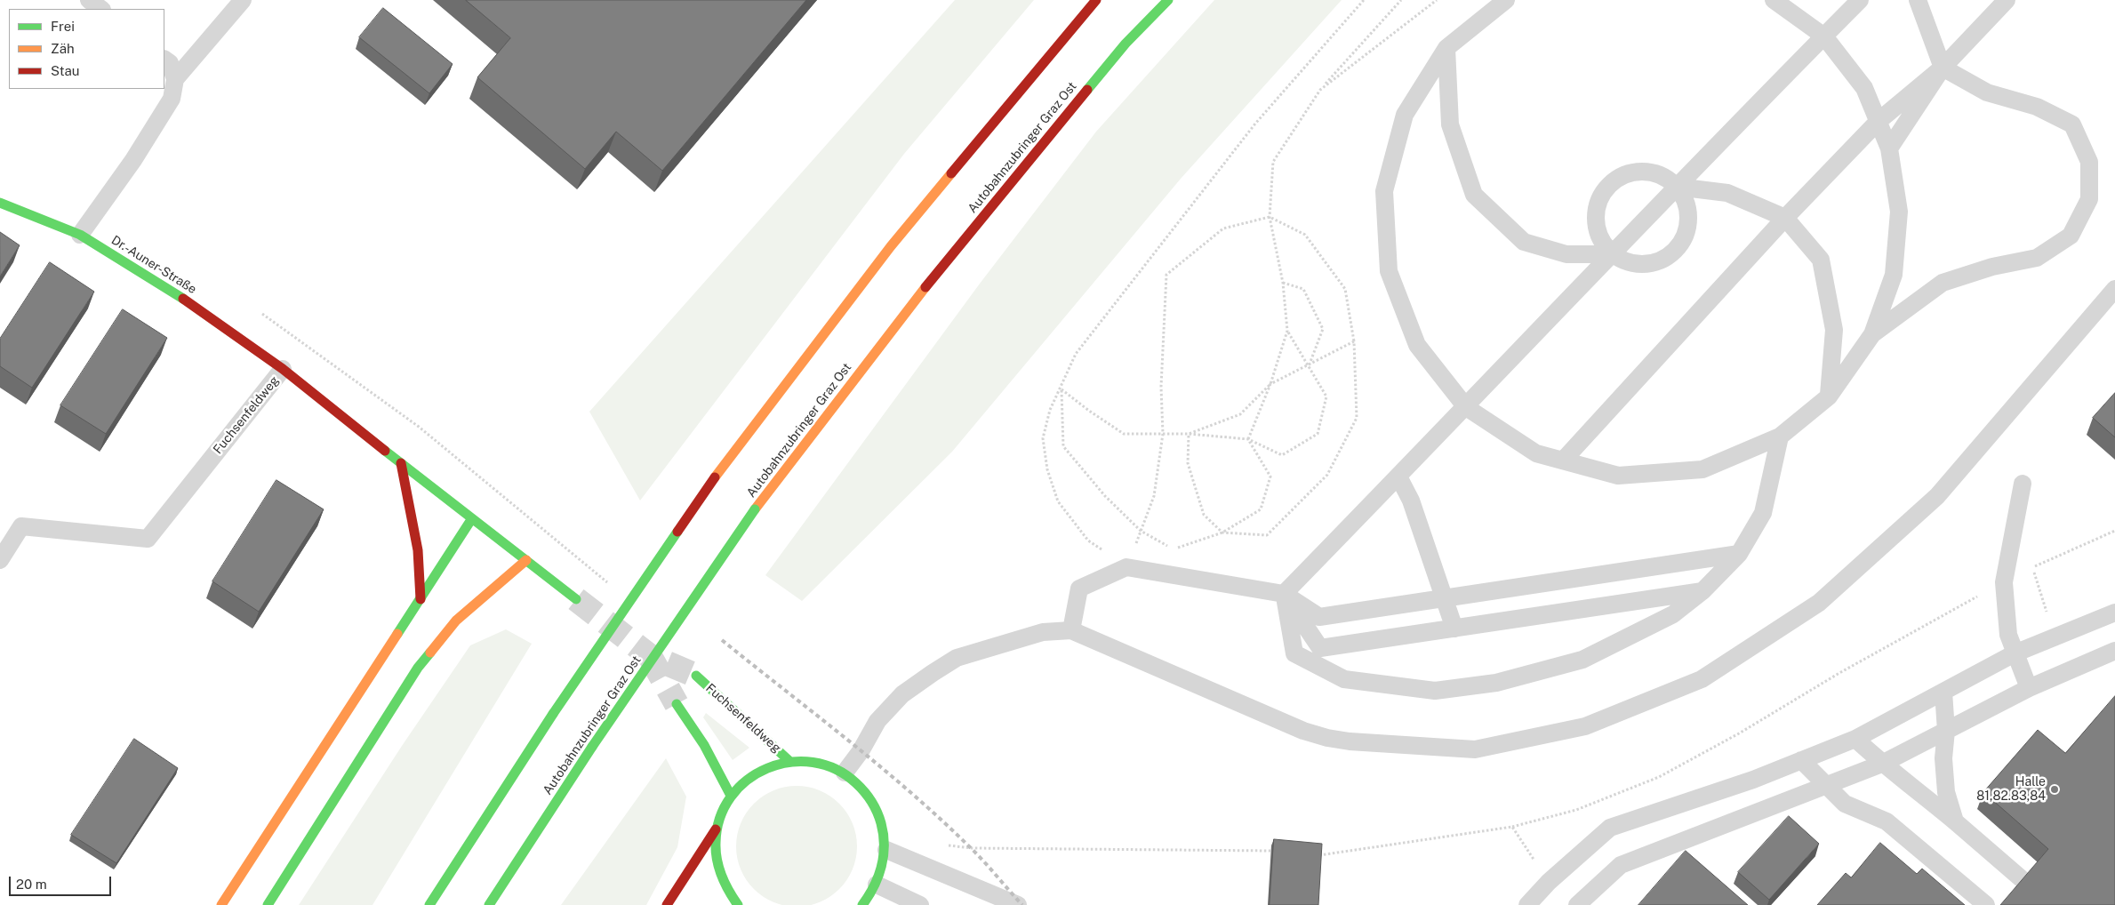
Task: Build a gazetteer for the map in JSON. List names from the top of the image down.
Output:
{
  "streets": {
    "main road": ["Autobahnzubringer Graz Ost", "Dr.-Auner-Straße", "Fuchsenfeldweg"]
  },
  "crossings": [
    ["Dr.-Auner-Straße", "Fuchsenfeldweg"]
  ],
  "places": ["Halle 81,82.83,84"],
  "legend": ["Frei", "Zäh", "Stau"],
  "scale_bar": "20 m"
}
